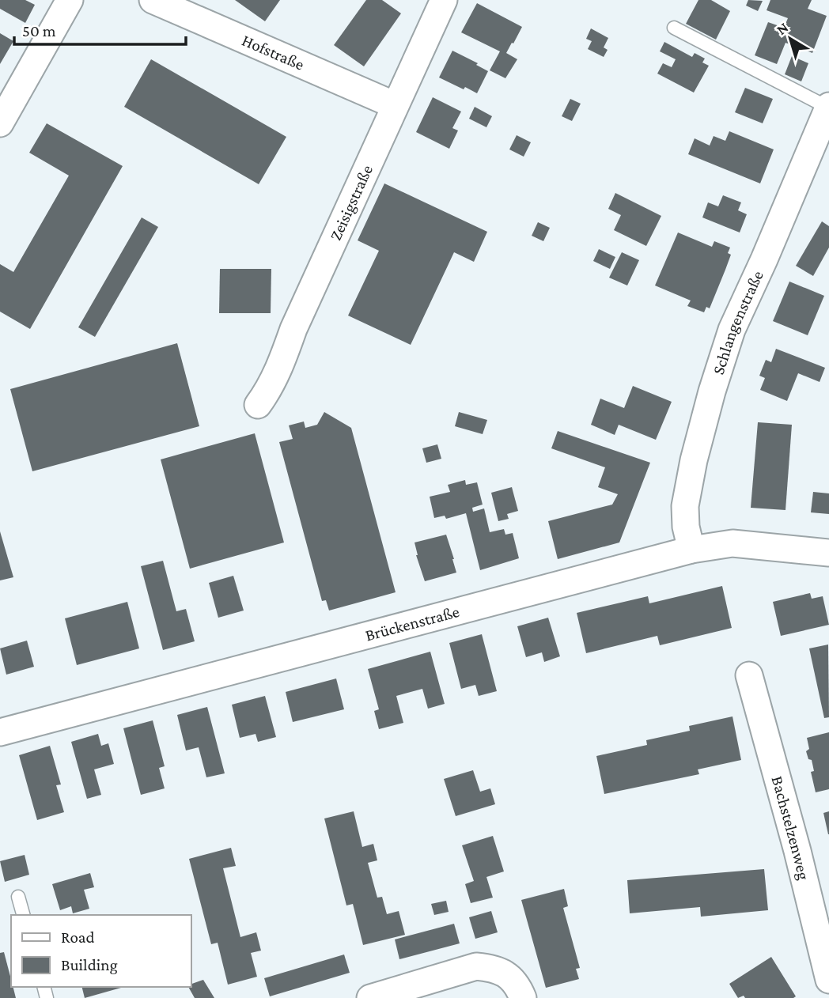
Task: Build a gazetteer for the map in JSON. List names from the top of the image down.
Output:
{
  "streets": {
    "street": [
      "Hofstraße",
      "Zeisigstraße",
      "Schlangenstraße",
      "Brückenstraße",
      "Bachstelzenweg"
    ]
  },
  "crossings": [
    ["Hofstraße", "Zeisigstraße"],
    ["Schlangenstraße", "Brückenstraße"]
  ],
  "legend": ["Road", "Building"],
  "scale_bar": "50 m",
  "north": "top left"
}
